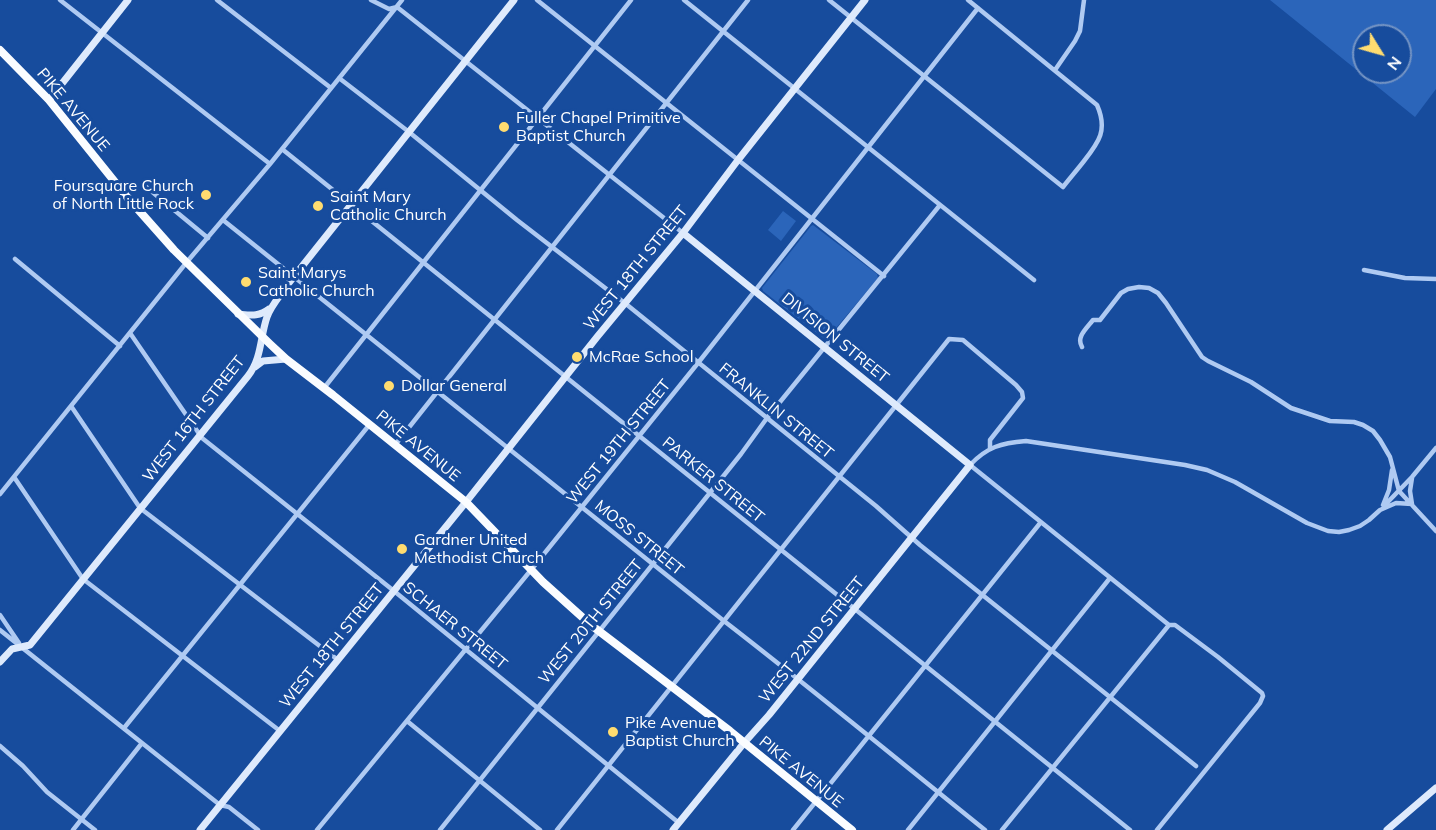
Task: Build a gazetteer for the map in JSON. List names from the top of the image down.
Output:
{
  "streets": {
    "main road": ["PIKE AVENUE"],
    "street": [
      "WEST 18TH STREET",
      "DIVISION STREET",
      "FRANKLIN STREET",
      "WEST 16TH STREET",
      "WEST 19TH STREET",
      "PARKER STREET",
      "MOSS STREET",
      "WEST 20TH STREET",
      "SCHAER STREET",
      "WEST 22ND STREET"
    ]
  },
  "crossings": [
    ["PIKE AVENUE", "WEST 18TH STREET"],
    ["PIKE AVENUE", "WEST 16TH STREET"],
    ["PIKE AVENUE", "WEST 19TH STREET"],
    ["PIKE AVENUE", "WEST 20TH STREET"],
    ["PIKE AVENUE", "WEST 22ND STREET"],
    ["WEST 18TH STREET", "DIVISION STREET"],
    ["WEST 18TH STREET", "FRANKLIN STREET"],
    ["WEST 18TH STREET", "PARKER STREET"],
    ["WEST 18TH STREET", "MOSS STREET"],
    ["WEST 18TH STREET", "SCHAER STREET"],
    ["DIVISION STREET", "WEST 16TH STREET"],
    ["DIVISION STREET", "WEST 19TH STREET"],
    ["DIVISION STREET", "WEST 20TH STREET"],
    ["DIVISION STREET", "WEST 22ND STREET"],
    ["FRANKLIN STREET", "WEST 16TH STREET"],
    ["FRANKLIN STREET", "WEST 19TH STREET"],
    ["FRANKLIN STREET", "WEST 20TH STREET"],
    ["FRANKLIN STREET", "WEST 22ND STREET"],
    ["WEST 16TH STREET", "PARKER STREET"],
    ["WEST 16TH STREET", "MOSS STREET"],
    ["WEST 16TH STREET", "SCHAER STREET"],
    ["WEST 19TH STREET", "PARKER STREET"],
    ["WEST 19TH STREET", "MOSS STREET"],
    ["WEST 19TH STREET", "SCHAER STREET"],
    ["PARKER STREET", "WEST 20TH STREET"],
    ["PARKER STREET", "WEST 22ND STREET"],
    ["MOSS STREET", "WEST 20TH STREET"],
    ["MOSS STREET", "WEST 22ND STREET"],
    ["WEST 20TH STREET", "SCHAER STREET"],
    ["SCHAER STREET", "WEST 22ND STREET"]
  ],
  "places": [
    "Fuller Chapel Primitive Baptist Church",
    "Foursquare Church of North Little Rock",
    "Saint Mary Catholic Church",
    "Saint Marys Catholic Church",
    "McRae School",
    "Dollar General",
    "Gardner United Methodist Church",
    "Pike Avenue Baptist Church"
  ],
  "north": "bottom right"
}
